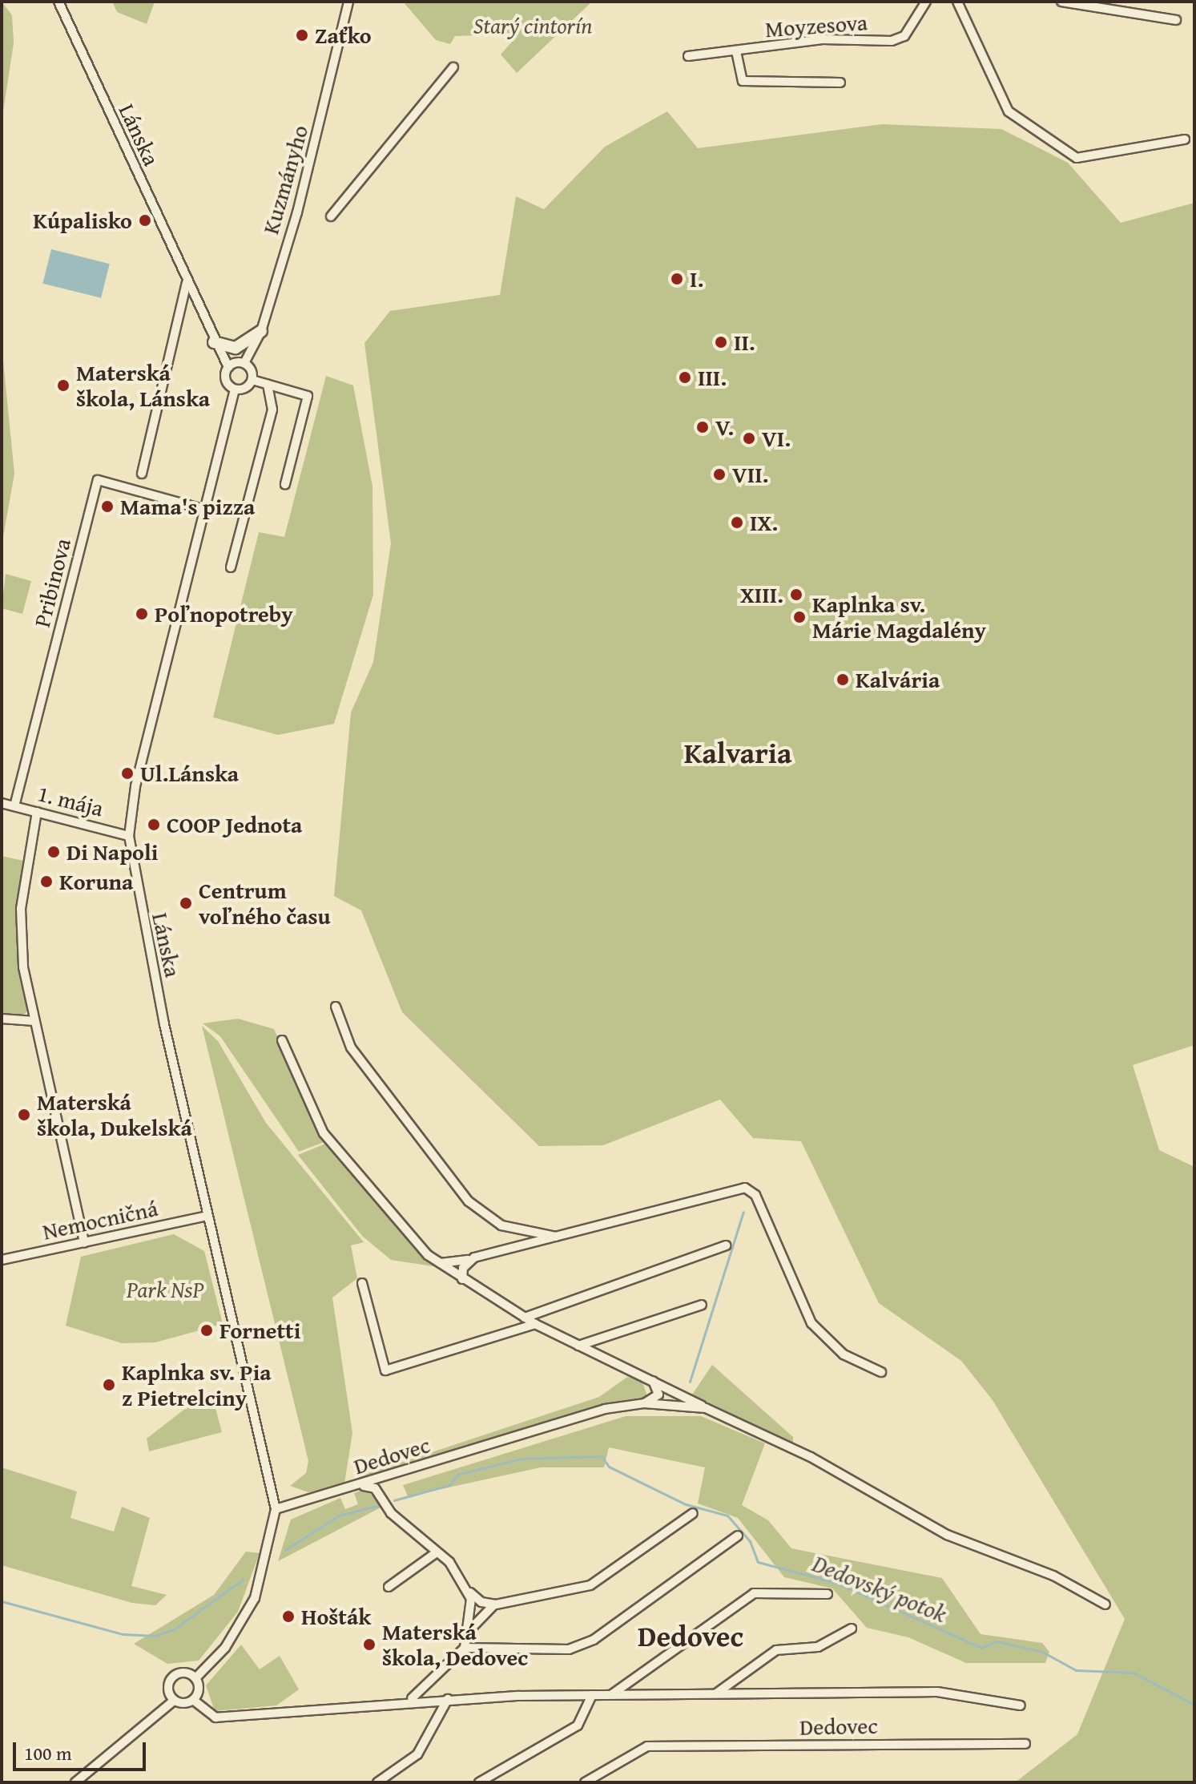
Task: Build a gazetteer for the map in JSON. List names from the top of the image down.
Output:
{
  "streets": {
    "street": [
      "Moyzesova",
      "Lánska",
      "Kuzmányho",
      "Pribinova",
      "1. mája",
      "Nemocničná",
      "Dedovec"
    ]
  },
  "crossings": [
    ["Lánska", "Pribinova"],
    ["Lánska", "1. mája"],
    ["Lánska", "Nemocničná"],
    ["Lánska", "Dedovec"],
    ["Pribinova", "1. mája"]
  ],
  "districts": ["Kalvaria", "Dedovec"],
  "water": ["Dedovský potok"],
  "parks": ["Starý cintorín", "Park NsP"],
  "places": [
    "Zaťko",
    "Kúpalisko",
    "I.",
    "II.",
    "III.",
    "Materská škola, Lánska",
    "V.",
    "VI.",
    "VII.",
    "Mama's pizza",
    "IX.",
    "XIII.",
    "Poľnopotreby",
    "Kaplnka sv. Márie Magdalény",
    "Kalvária",
    "Ul.Lánska",
    "COOP Jednota",
    "Di Napoli",
    "Koruna",
    "Centrum voľného času",
    "Materská škola, Dukelská",
    "Fornetti",
    "Kaplnka sv. Pia z Pietrelciny",
    "Hošták",
    "Materská škola, Dedovec"
  ],
  "scale_bar": "100 m"
}
